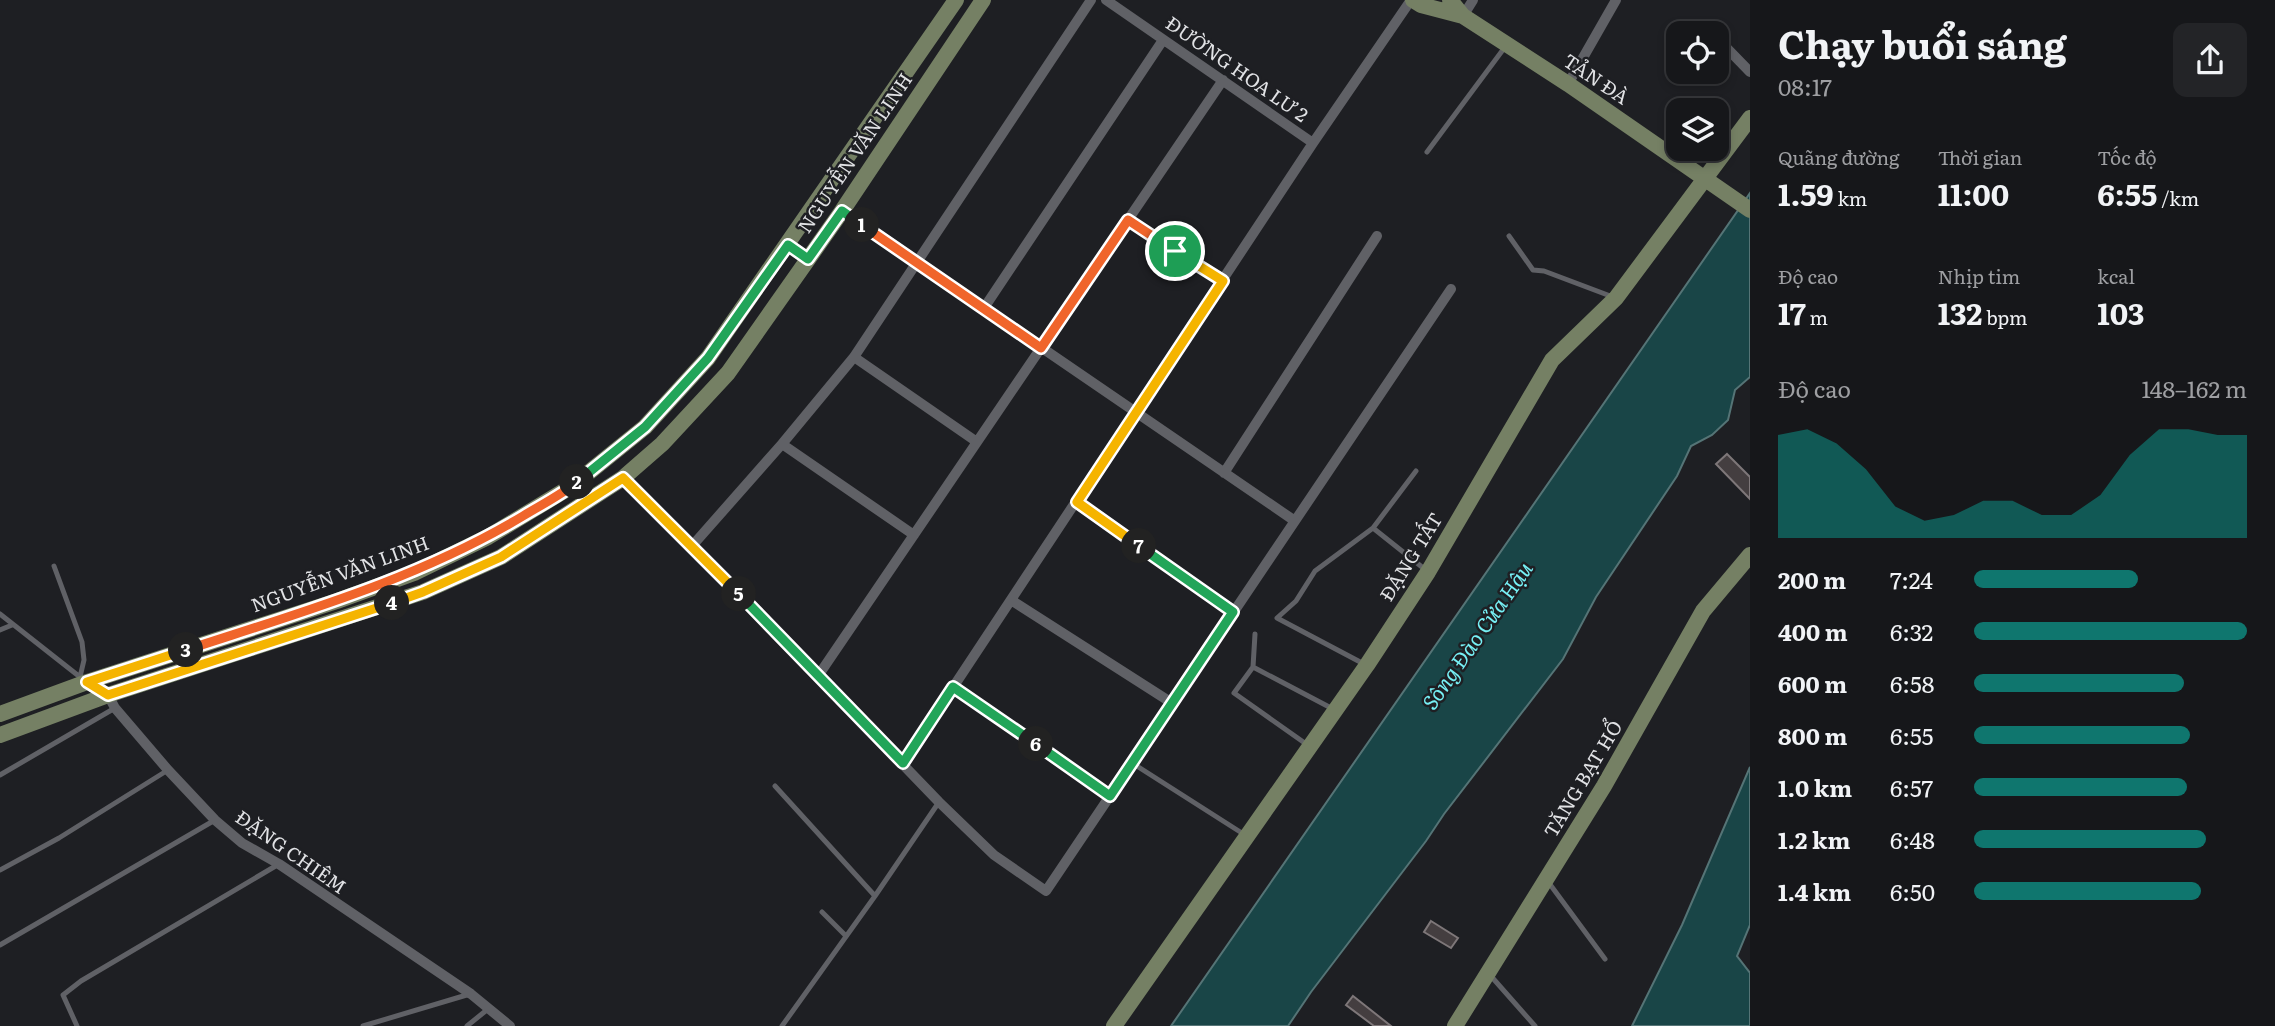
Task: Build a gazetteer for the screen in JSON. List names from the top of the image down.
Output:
{
  "streets": {
    "main road": [
      "TẢN ĐÀ",
      "NGUYỄN VĂN LINH",
      "ĐẶNG TẤT",
      "TĂNG BẠT HỔ"
    ],
    "street": ["ĐƯỜNG HOA LƯ 2", "ĐẶNG CHIÊM"]
  },
  "crossings": [
    ["TẢN ĐÀ", "ĐẶNG TẤT"],
    ["NGUYỄN VĂN LINH", "ĐẶNG CHIÊM"]
  ],
  "water": ["Sông Đào Cửa Hậu"],
  "page": {
    "heading": ["Chạy buổi sáng", "08:17"],
    "stats": [
      ["Quãng đường", "1.59 km"],
      ["Thời gian", "11:00"],
      ["Tốc độ", "6:55 /km"],
      ["Độ cao", "17 m"],
      ["Nhịp tim", "132 bpm"],
      ["kcal", "103"]
    ],
    "pins": [
      "1",
      "2",
      "7",
      "5",
      "4",
      "3",
      "6"
    ],
    "chart": ["Độ cao", "148–162 m"],
    "list": [
      {
        "name": "200 m",
        "note": "7:24"
      },
      {
        "name": "400 m",
        "note": "6:32"
      },
      {
        "name": "600 m",
        "note": "6:58"
      },
      {
        "name": "800 m",
        "note": "6:55"
      },
      {
        "name": "1.0 km",
        "note": "6:57"
      },
      {
        "name": "1.2 km",
        "note": "6:48"
      },
      {
        "name": "1.4 km",
        "note": "6:50"
      }
    ]
  }
}
